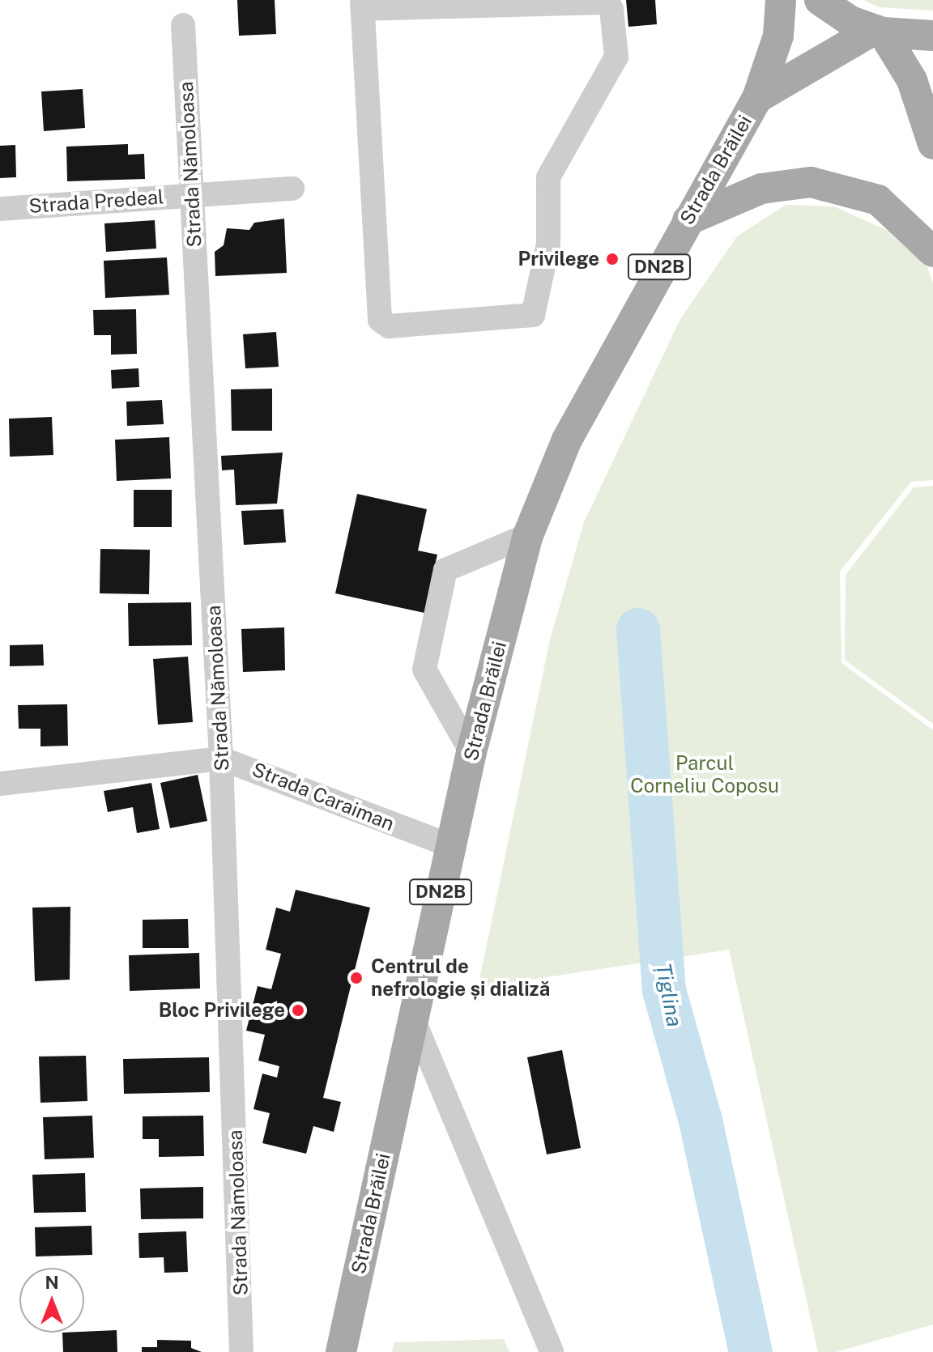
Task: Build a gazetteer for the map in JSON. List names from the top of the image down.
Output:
{
  "streets": {
    "main road": ["Strada Brăilei", "DN2B"],
    "street": ["Strada Nămoloasa", "Strada Predeal", "Strada Caraiman"]
  },
  "crossings": [
    ["Strada Nămoloasa", "Strada Predeal"],
    ["Strada Nămoloasa", "Strada Caraiman"],
    ["Strada Brăilei", "DN2B"],
    ["Strada Brăilei", "Strada Caraiman"]
  ],
  "water": ["Țiglina"],
  "parks": ["Parcul Corneliu Coposu"],
  "places": ["Privilege", "Centrul de nefrologie și dializă", "Bloc Privilege"],
  "north": "top"
}
